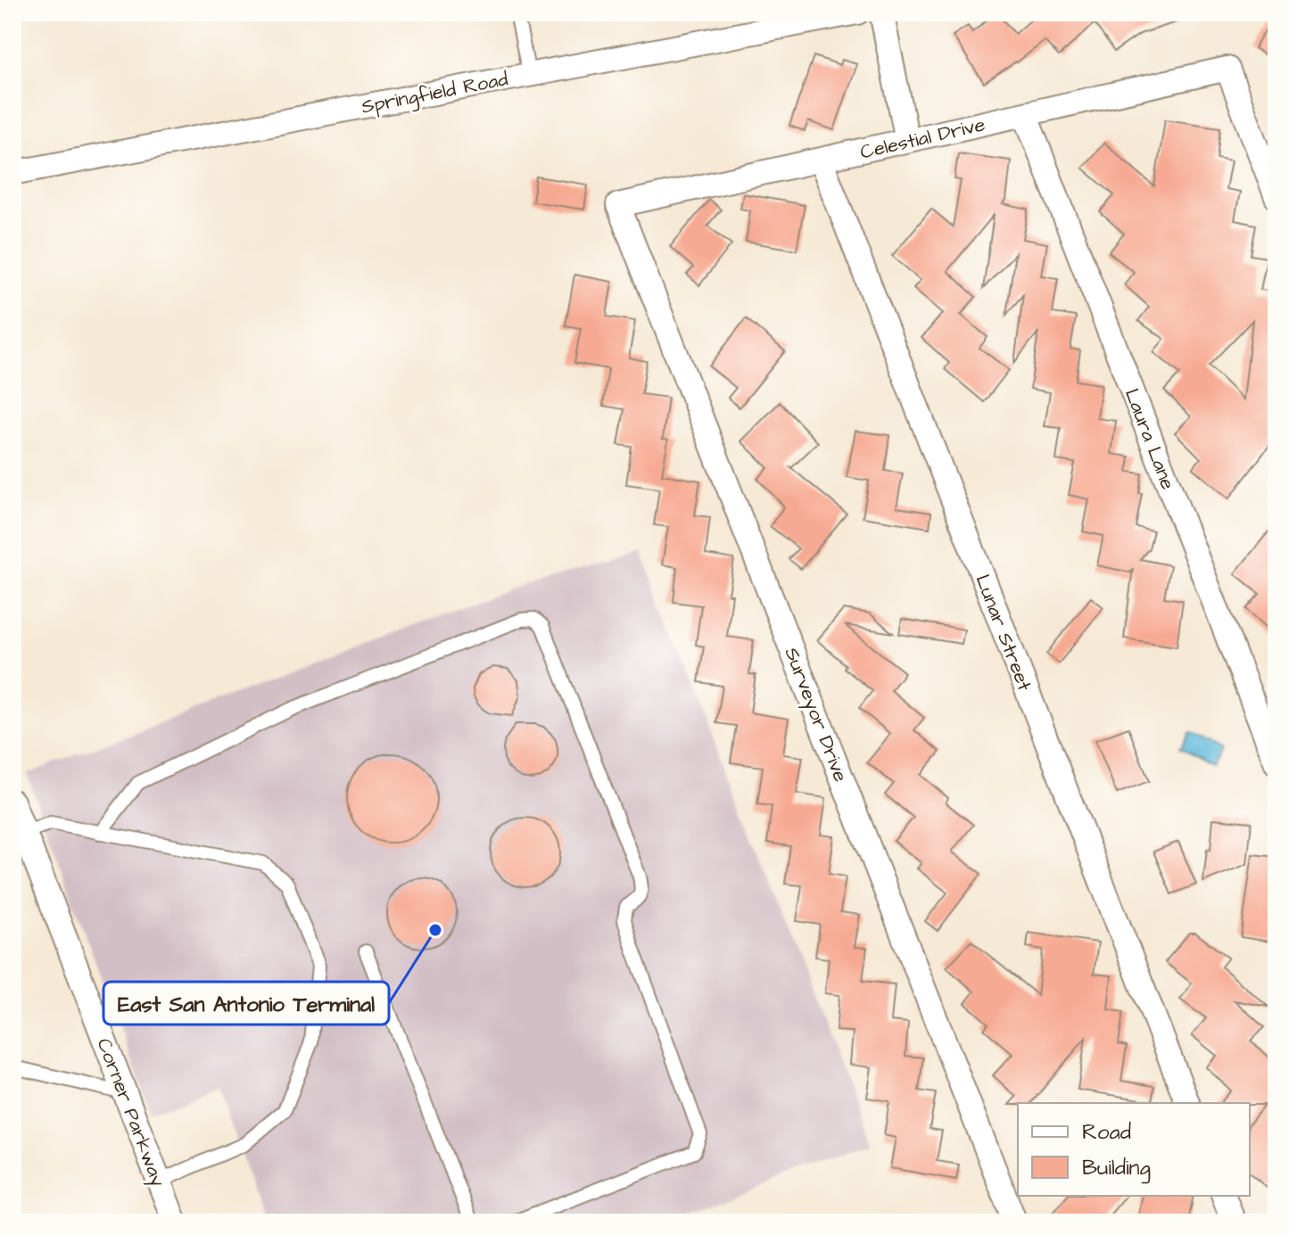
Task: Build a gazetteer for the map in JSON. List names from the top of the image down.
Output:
{
  "streets": {
    "street": [
      "Springfield Road",
      "Celestial Drive",
      "Laura Lane",
      "Lunar Street",
      "Surveyor Drive",
      "Corner Parkway"
    ]
  },
  "crossings": [
    ["Celestial Drive", "Laura Lane"],
    ["Celestial Drive", "Lunar Street"],
    ["Celestial Drive", "Surveyor Drive"]
  ],
  "places": ["East San Antonio Terminal"],
  "legend": ["Road", "Building"]
}
